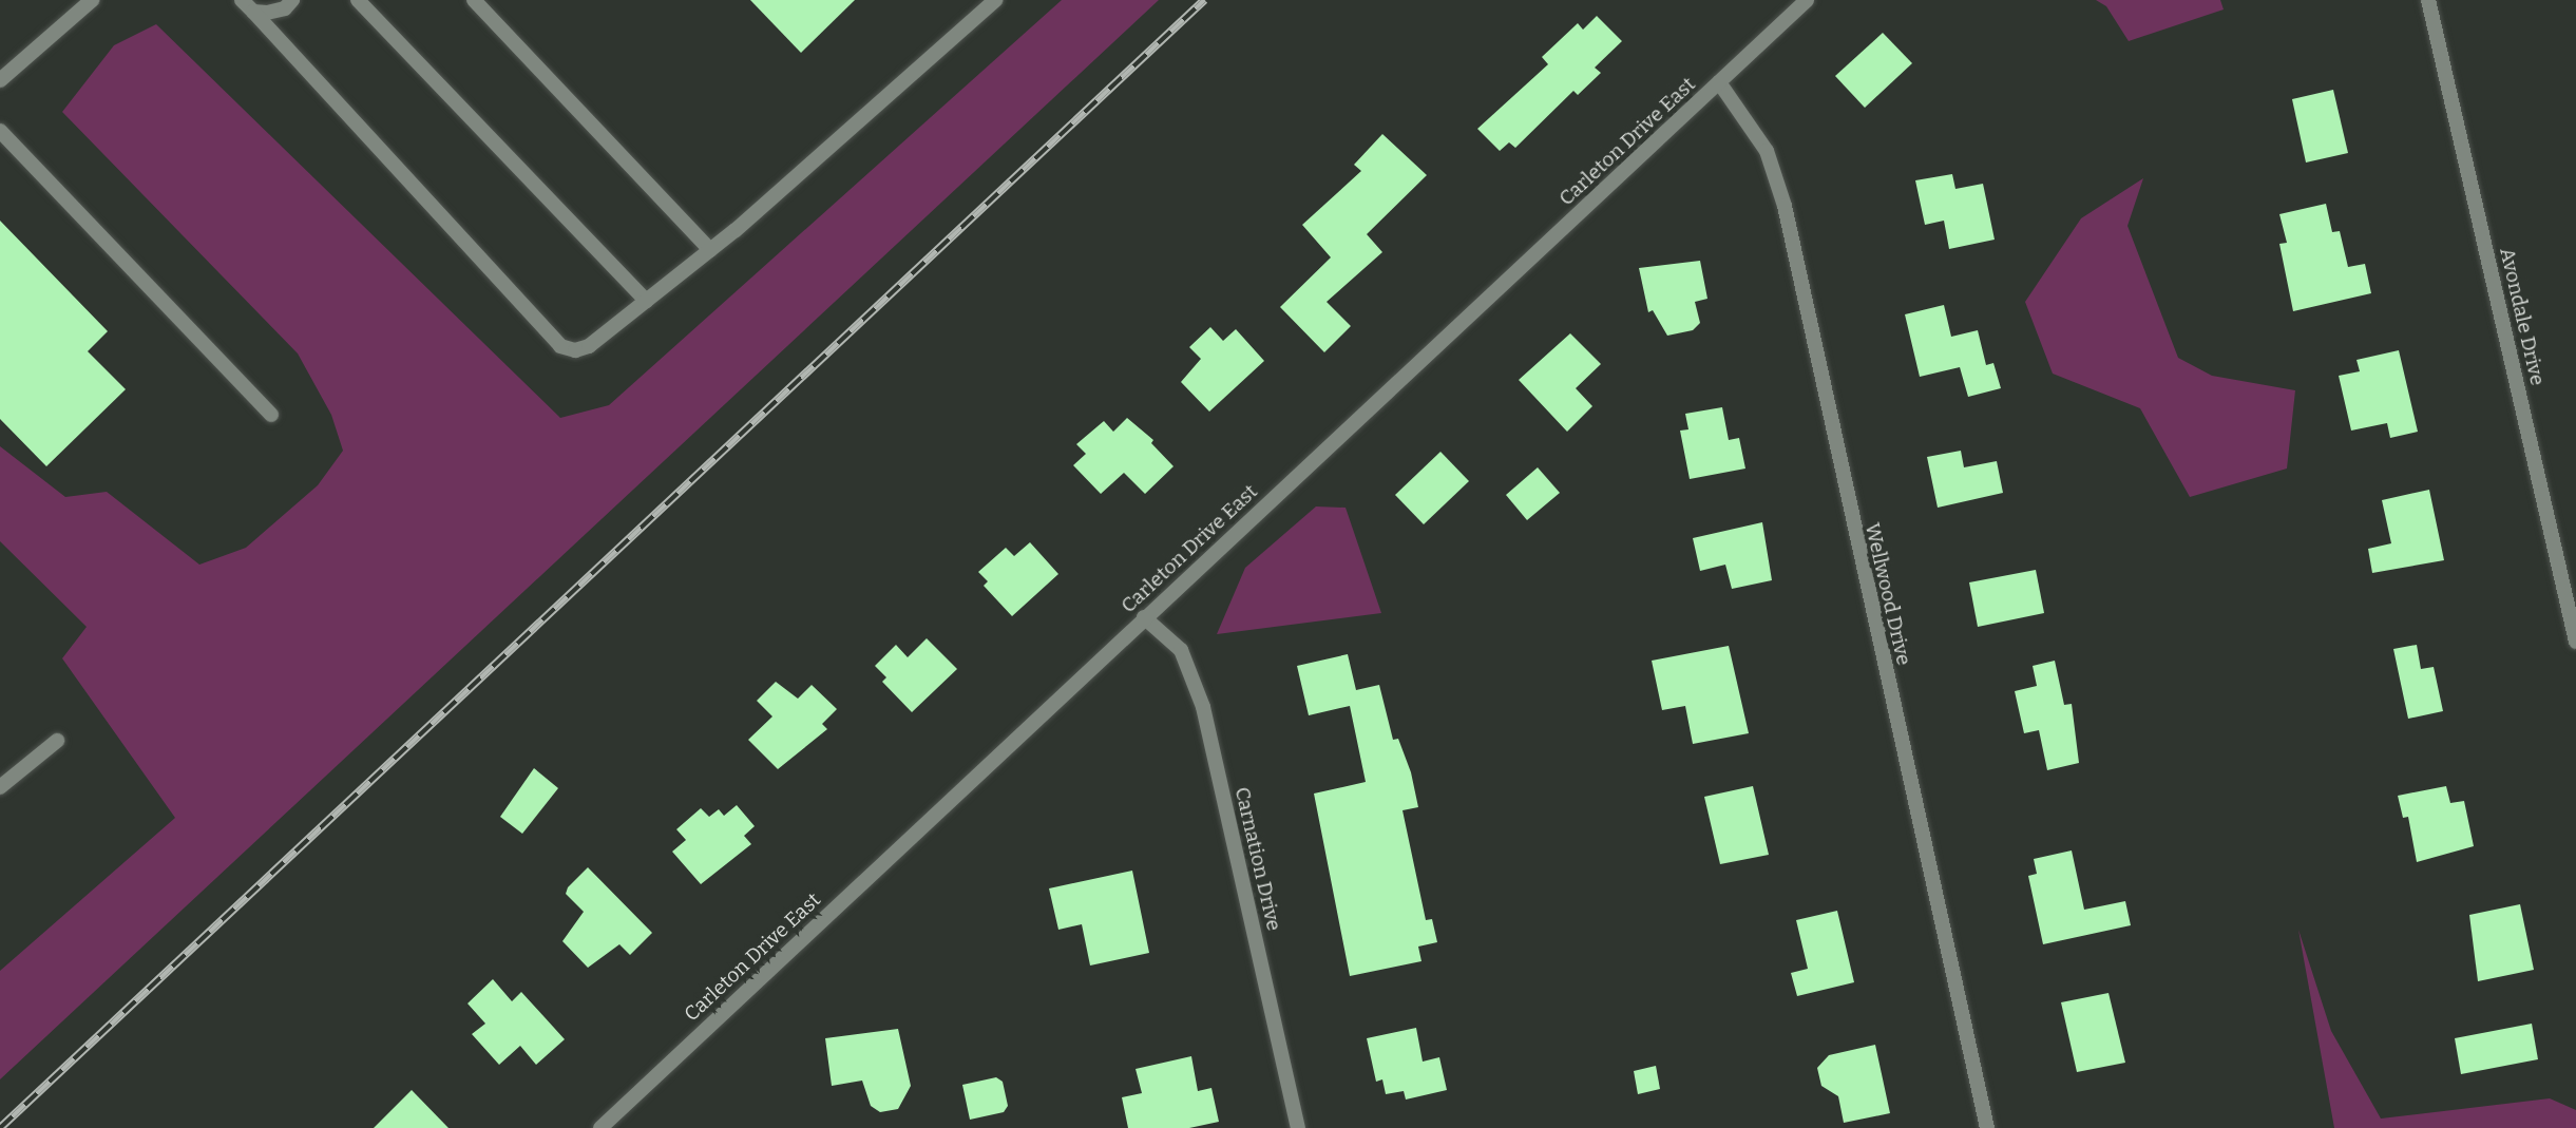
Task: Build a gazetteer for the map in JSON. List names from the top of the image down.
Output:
{
  "streets": {
    "street": [
      "Carleton Drive East",
      "Avondale Drive",
      "Wellwood Drive",
      "Carnation Drive"
    ]
  },
  "crossings": [
    ["Carleton Drive East", "Wellwood Drive"],
    ["Carleton Drive East", "Carnation Drive"]
  ]
}
